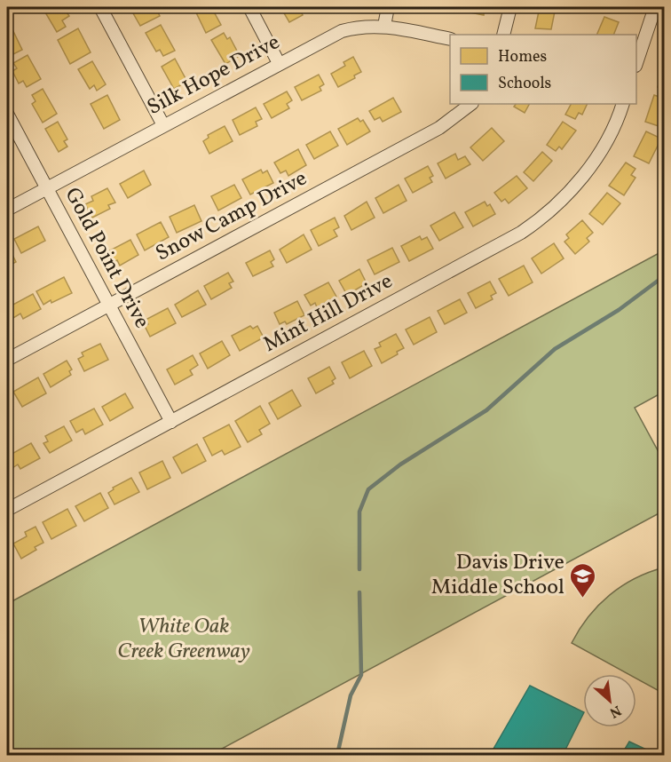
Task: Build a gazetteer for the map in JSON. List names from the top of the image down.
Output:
{
  "streets": {
    "street": [
      "Silk Hope Drive",
      "Snow Camp Drive",
      "Gold Point Drive",
      "Mint Hill Drive"
    ]
  },
  "crossings": [
    ["Silk Hope Drive", "Gold Point Drive"],
    ["Snow Camp Drive", "Gold Point Drive"],
    ["Gold Point Drive", "Mint Hill Drive"]
  ],
  "parks": ["White Oak Creek Greenway"],
  "places": {
    "school or university": ["Davis Drive Middle School"]
  },
  "legend": ["Homes", "Schools"],
  "north": "bottom right"
}
